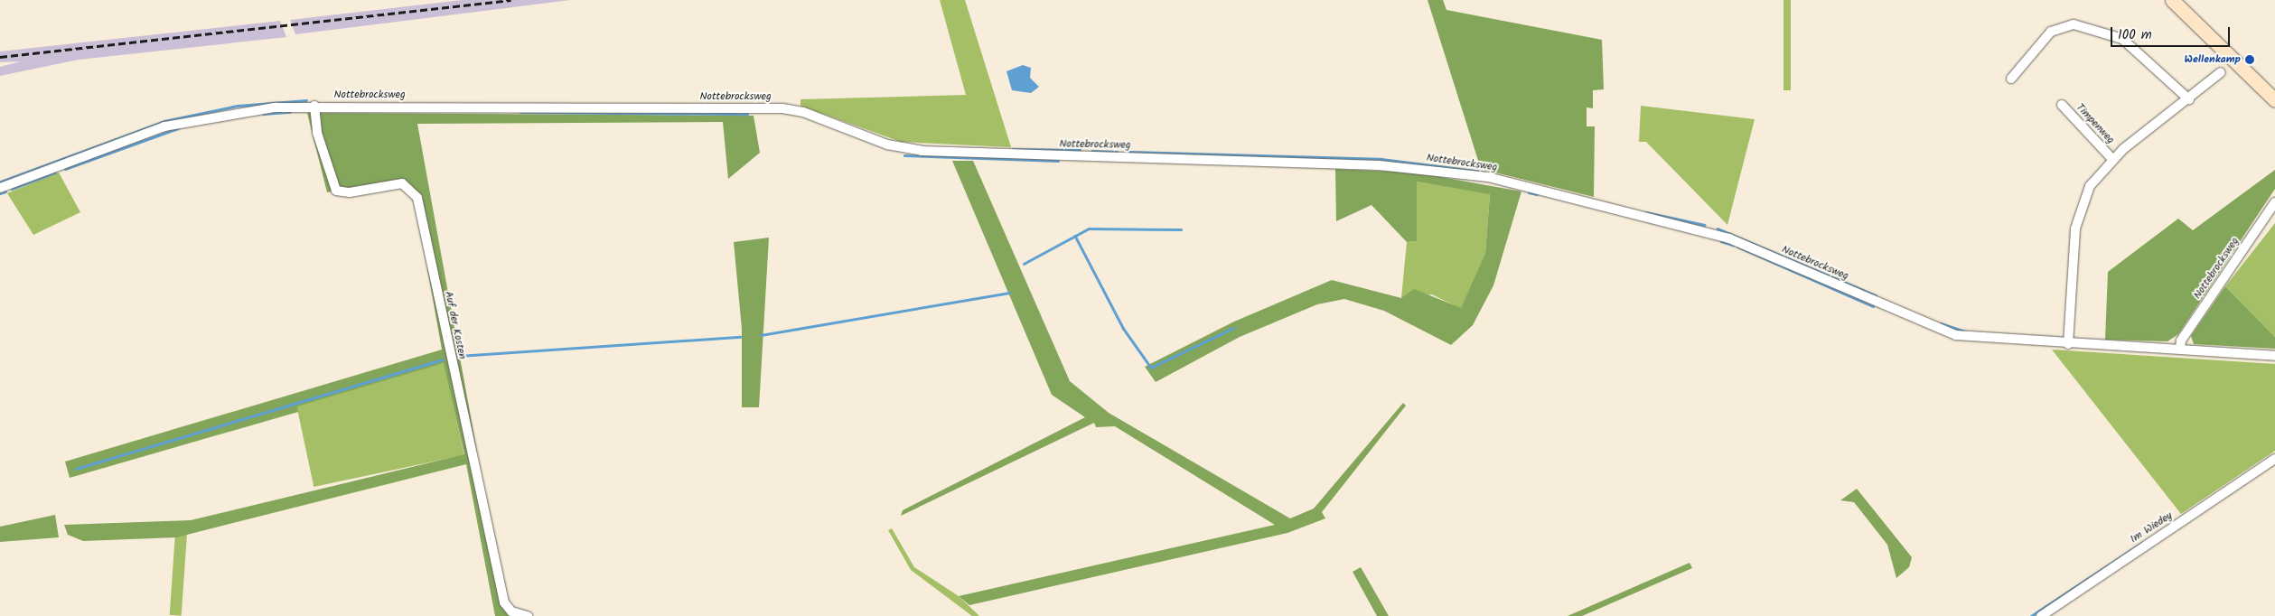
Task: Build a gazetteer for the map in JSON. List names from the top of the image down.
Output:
{
  "streets": {
    "street": [
      "Nottebrocksweg",
      "Timpenweg",
      "Auf der Kosten",
      "Im Wiedey"
    ]
  },
  "crossings": [
    ["Nottebrocksweg", "Auf der Kosten"]
  ],
  "places": ["Wellenkamp"],
  "scale_bar": "100 m"
}
